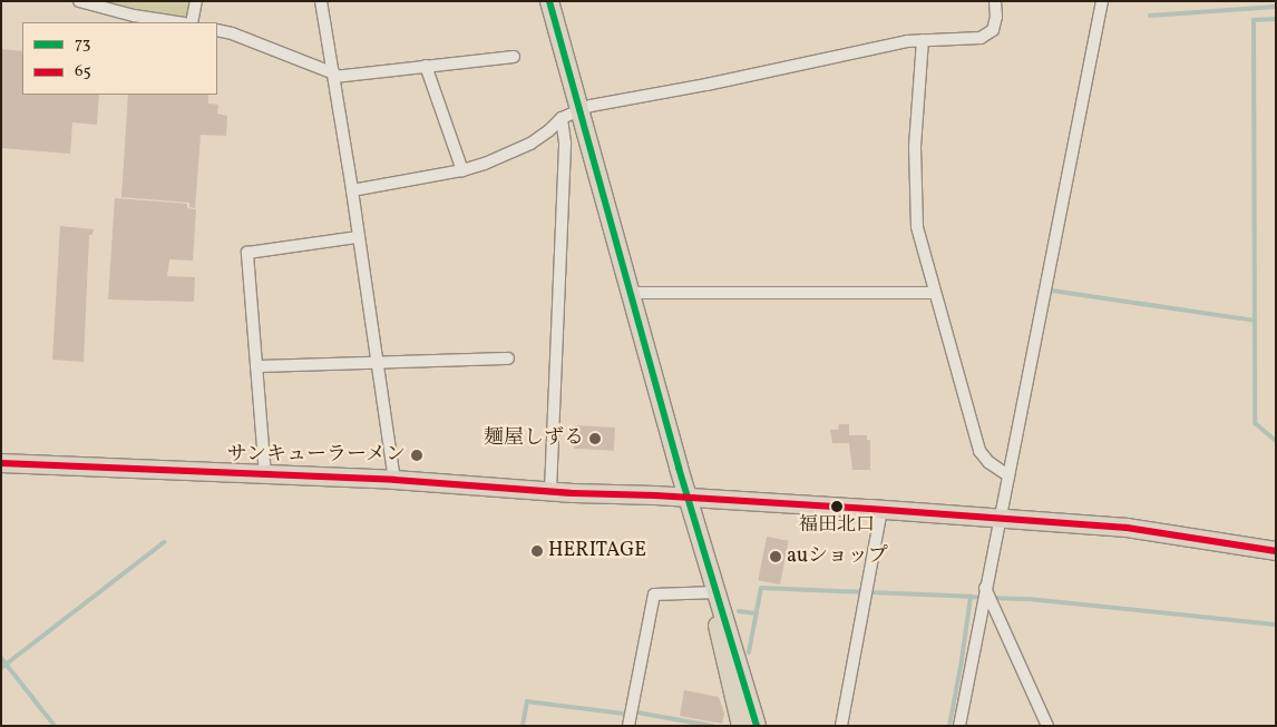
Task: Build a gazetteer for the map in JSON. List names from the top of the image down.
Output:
{
  "places": [
    "麺屋しずる",
    "サンキューラーメン",
    "福田北口",
    "HERITAGE",
    "auショップ"
  ],
  "lines": ["transit line 73", "transit line 65"],
  "legend": ["73", "65"]
}
